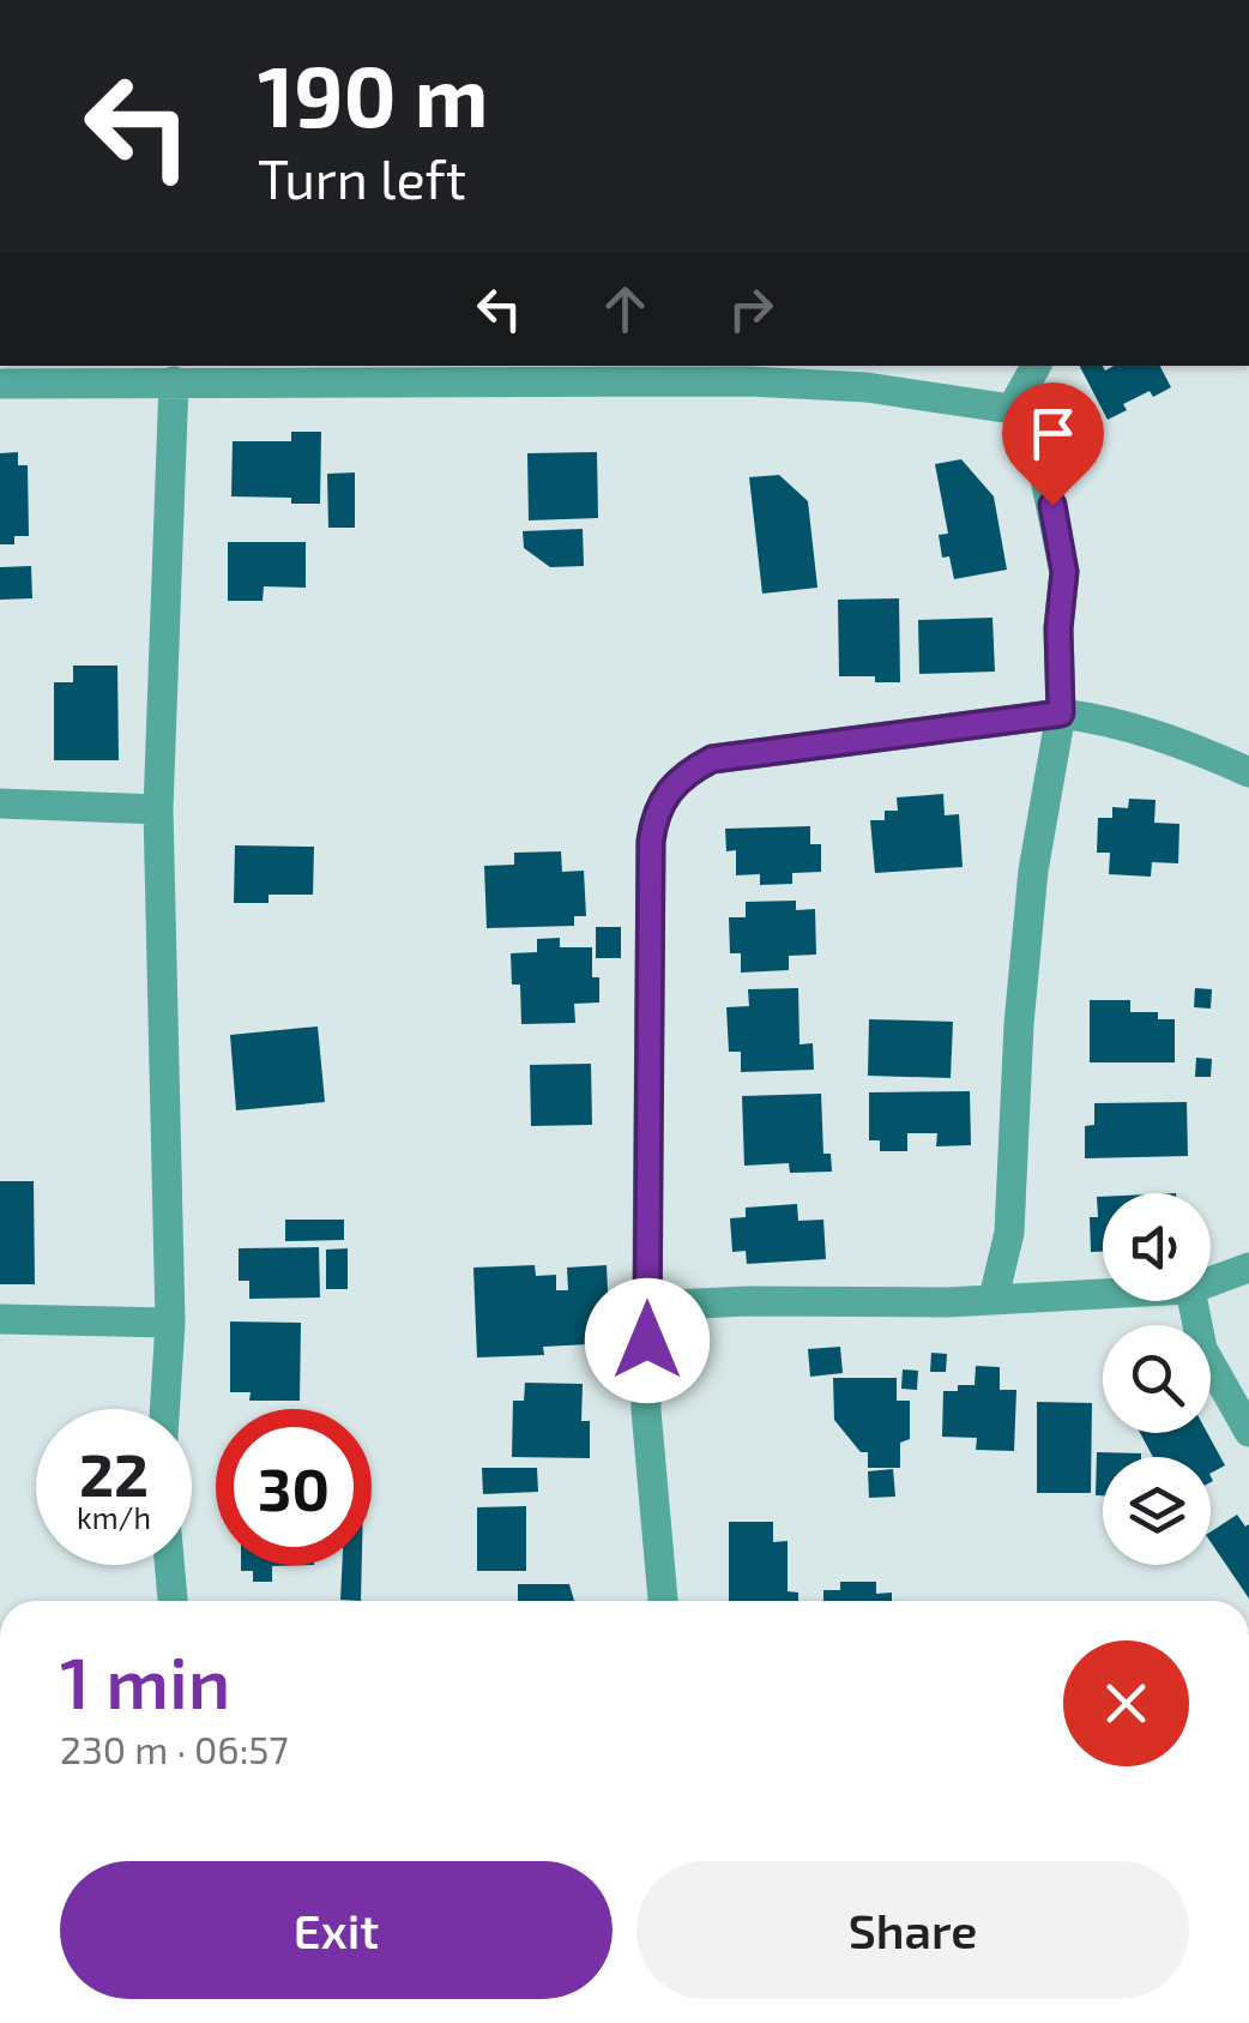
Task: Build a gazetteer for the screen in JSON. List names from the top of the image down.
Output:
{
  "page": {
    "turn": ["190 m", "Turn left"],
    "speed": "22 km/h",
    "limit": "30",
    "heading": ["1 min", "230 m · 06:57"],
    "buttons": ["Exit", "Share"]
  }
}
